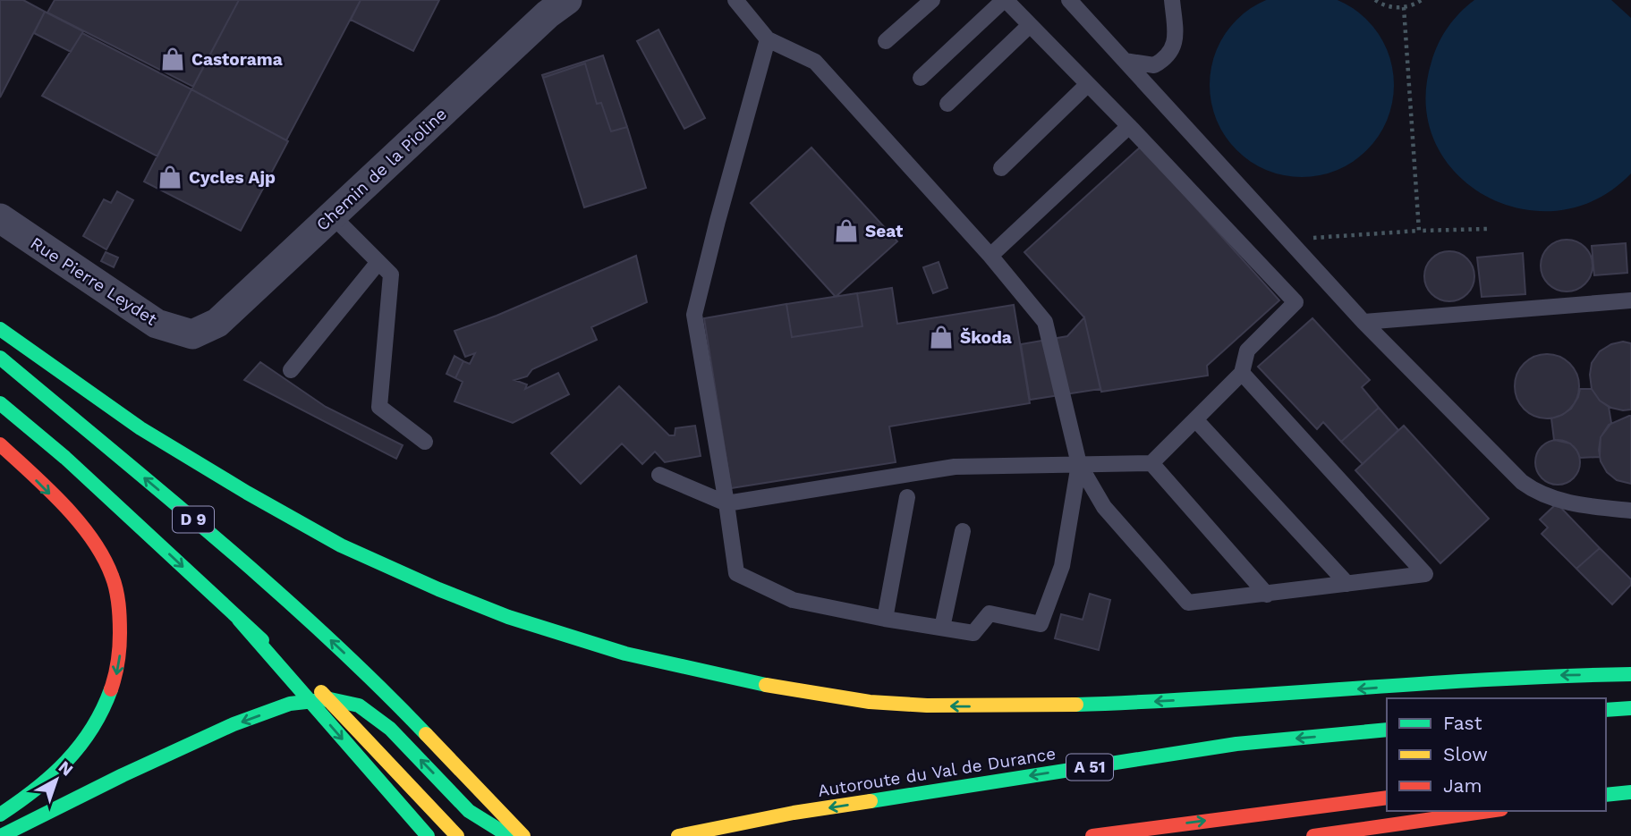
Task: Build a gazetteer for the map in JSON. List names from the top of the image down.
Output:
{
  "streets": {
    "main road": ["D 9", "A 51", "Autoroute du Val de Durance"],
    "street": ["Chemin de la Pioline", "Rue Pierre Leydet"]
  },
  "crossings": [
    ["Chemin de la Pioline", "Rue Pierre Leydet"]
  ],
  "places": {
    "shop": [
      "Castorama",
      "Cycles Ajp",
      "Seat",
      "Škoda"
    ]
  },
  "legend": ["Fast", "Slow", "Jam"],
  "north": "top right"
}
